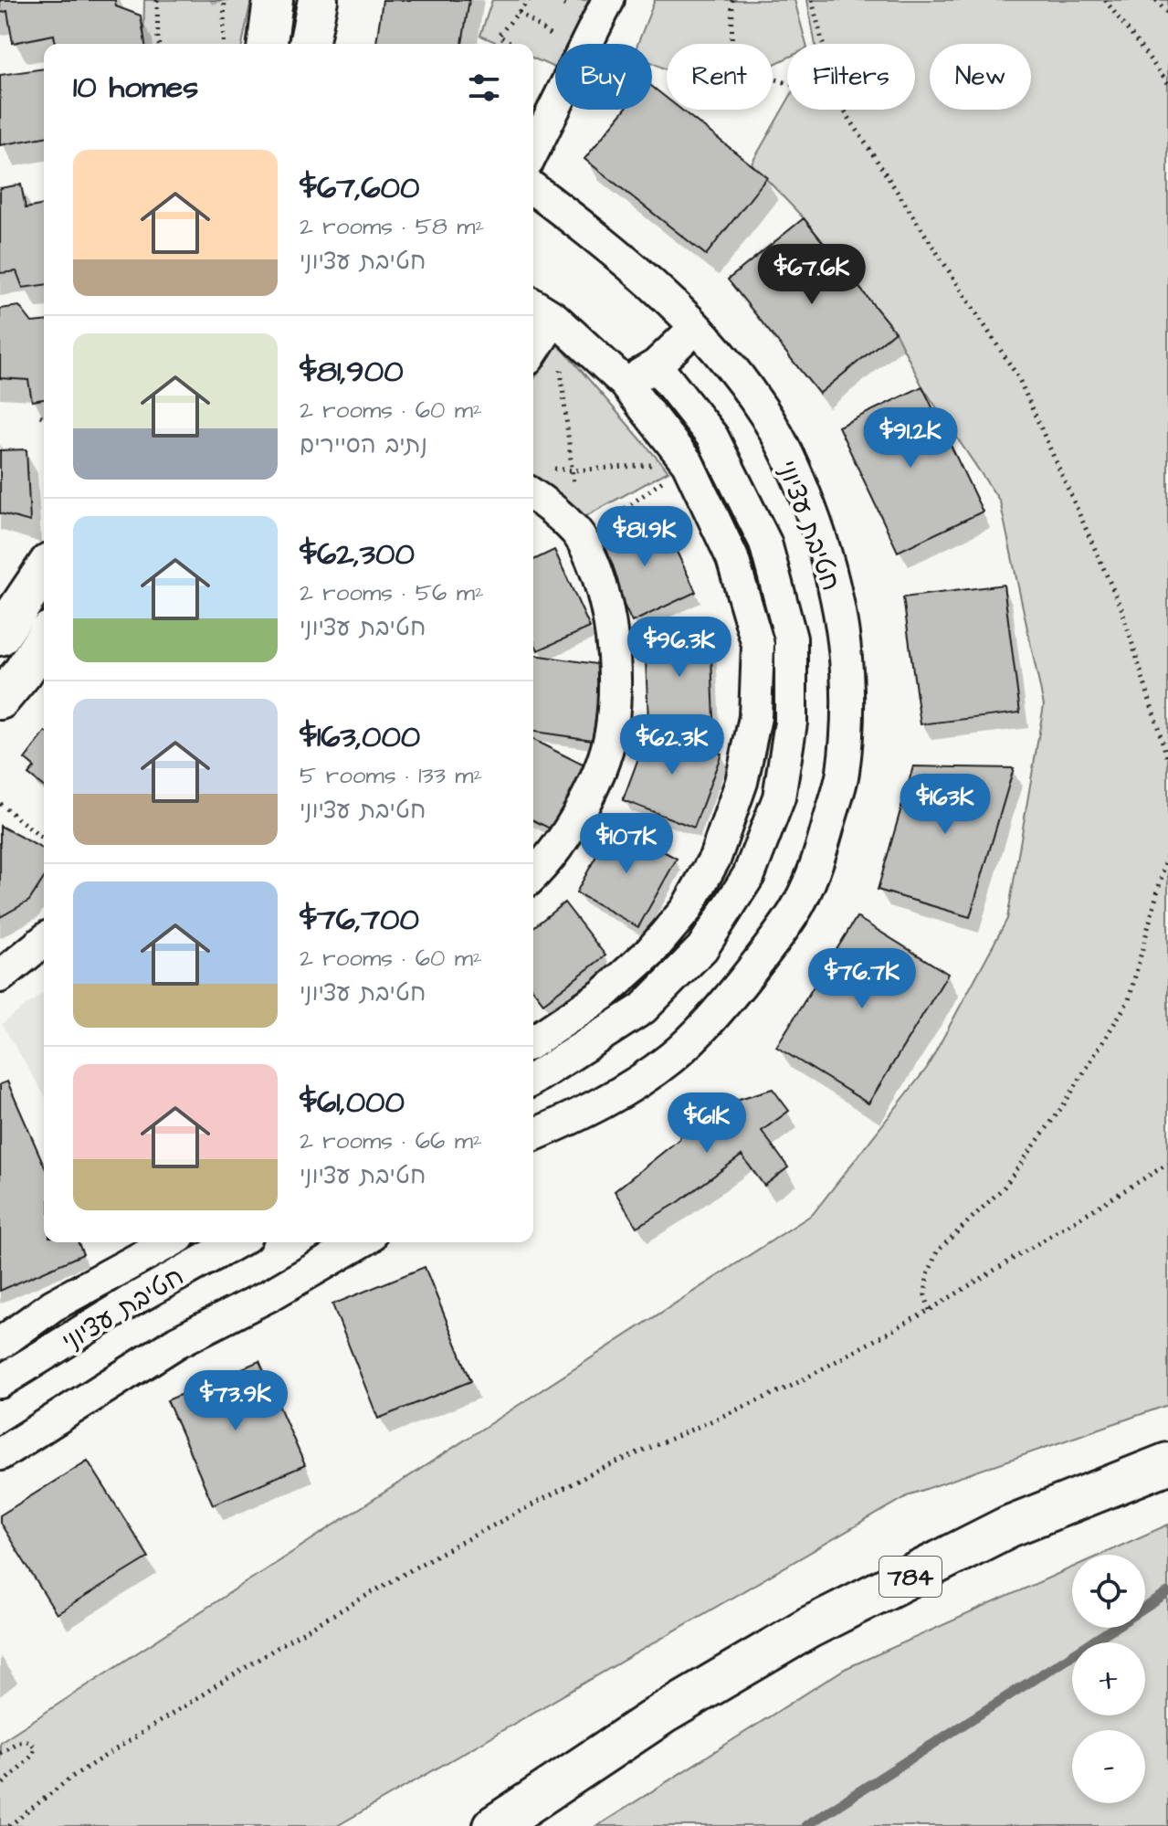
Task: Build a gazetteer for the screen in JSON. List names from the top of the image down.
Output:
{
  "streets": {
    "main road": ["784"],
    "street": ["חטיבת עציוני"]
  },
  "page": {
    "chip": [
      "Buy",
      "Rent",
      "Filters",
      "New"
    ],
    "heading": "10 homes",
    "list": [
      {
        "name": "$67,600",
        "note": "2 rooms · 58 m² · חטיבת עציוני"
      },
      {
        "name": "$81,900",
        "note": "2 rooms · 60 m² · נתיב הסיירים"
      },
      {
        "name": "$62,300",
        "note": "2 rooms · 56 m² · חטיבת עציוני"
      },
      {
        "name": "$163,000",
        "note": "5 rooms · 133 m² · חטיבת עציוני"
      },
      {
        "name": "$76,700",
        "note": "2 rooms · 60 m² · חטיבת עציוני"
      },
      {
        "name": "$61,000",
        "note": "2 rooms · 66 m² · חטיבת עציוני"
      }
    ],
    "price": [
      "$67.6K",
      "$91.2K",
      "$81.9K",
      "$96.3K",
      "$62.3K",
      "$163K",
      "$107K",
      "$76.7K",
      "$61K",
      "$73.9K"
    ],
    "map_buttons": ["+", "−"]
  }
}
